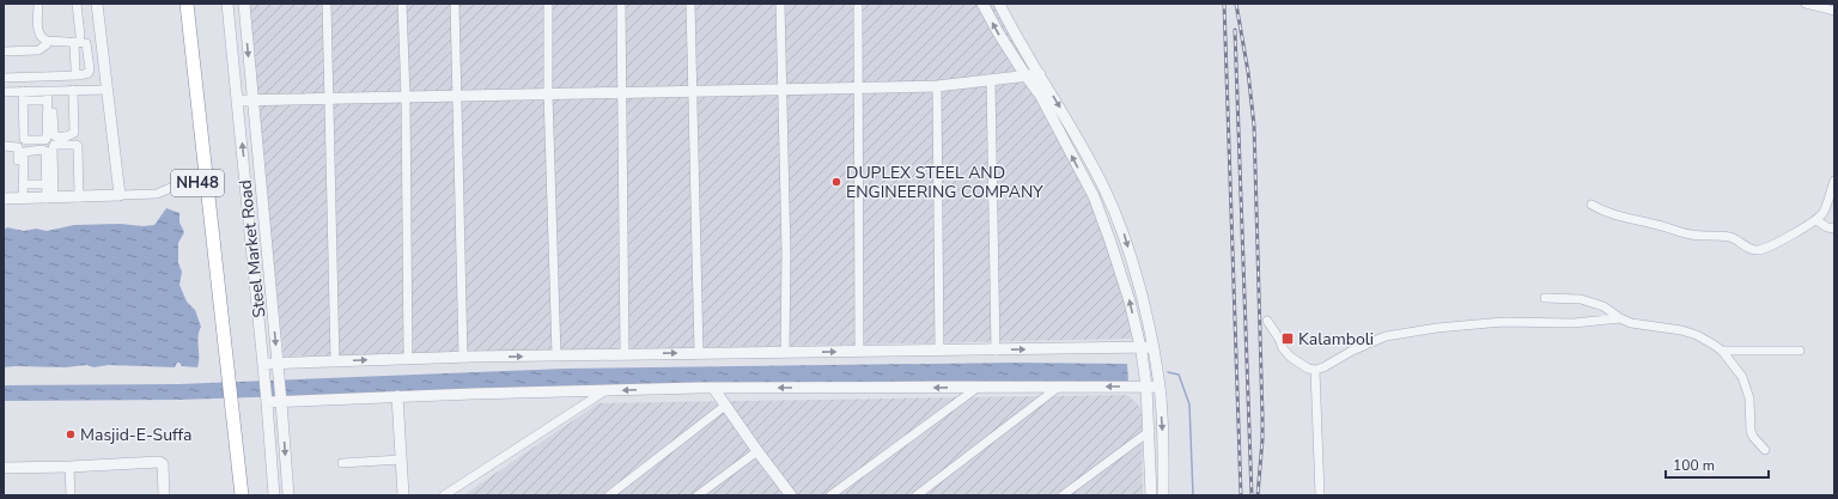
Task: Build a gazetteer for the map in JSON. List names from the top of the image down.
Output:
{
  "streets": {
    "highway": ["NH48"],
    "street": ["Steel Market Road"]
  },
  "places": {
    "other": ["DUPLEX STEEL AND ENGINEERING COMPANY", "Masjid-E-Suffa"],
    "transit": ["Kalamboli"]
  },
  "scale_bar": "100 m"
}
